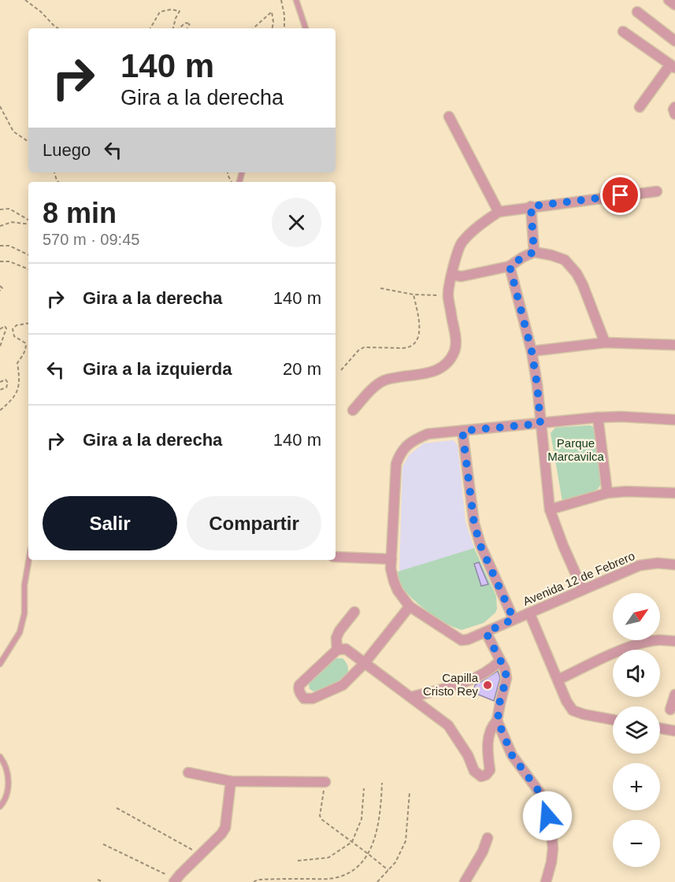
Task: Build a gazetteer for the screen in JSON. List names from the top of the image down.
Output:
{
  "streets": {
    "street": ["Avenida 12 de Febrero"]
  },
  "parks": ["Parque Marcavilca"],
  "places": ["Capilla Cristo Rey"],
  "north": "top right",
  "page": {
    "turn": ["140 m", "Gira a la derecha"],
    "then": "Luego",
    "heading": ["8 min", "570 m · 09:45"],
    "list": [
      {
        "name": "Gira a la derecha",
        "value": "140 m"
      },
      {
        "name": "Gira a la izquierda",
        "value": "20 m"
      },
      {
        "name": "Gira a la derecha",
        "value": "140 m"
      }
    ],
    "buttons": ["Salir", "Compartir"],
    "map_buttons": ["+", "−"]
  }
}
